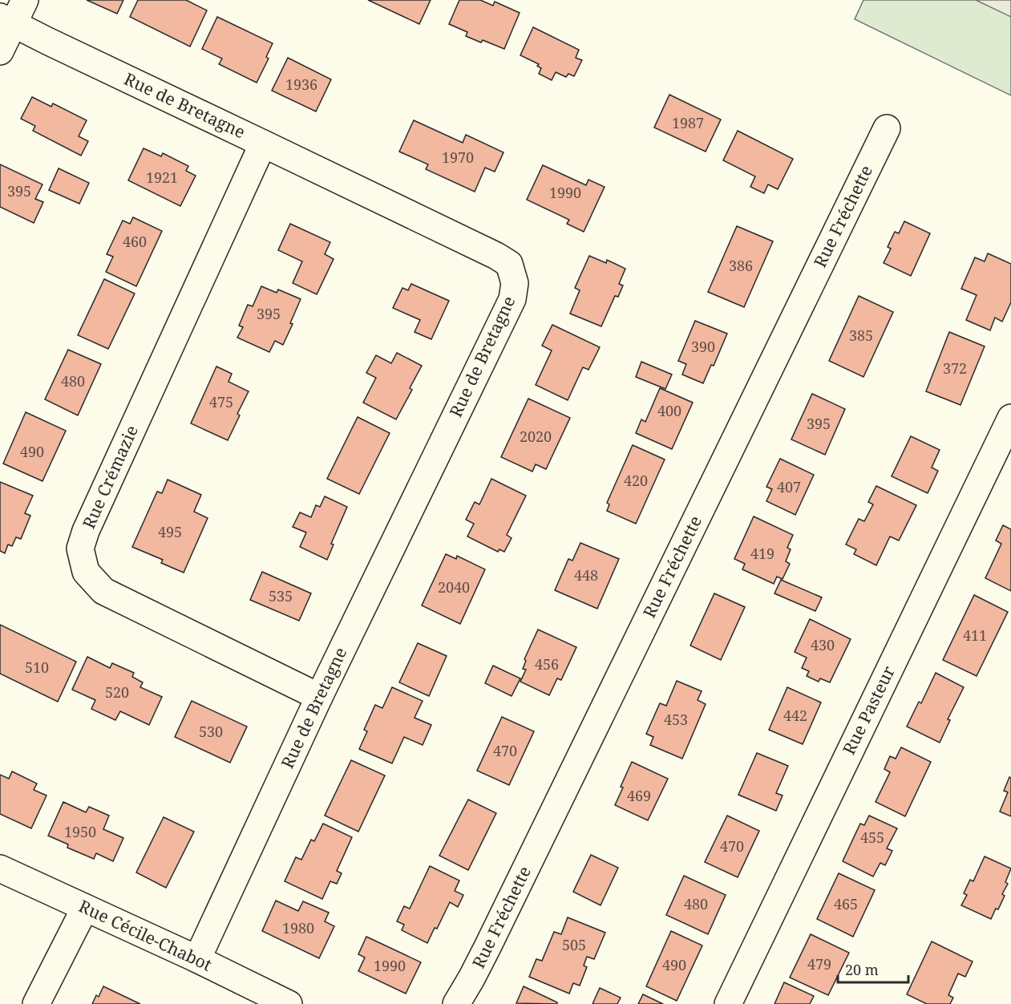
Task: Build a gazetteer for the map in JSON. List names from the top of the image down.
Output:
{
  "streets": {
    "street": [
      "Rue de Bretagne",
      "Rue Fréchette",
      "Rue Crémazie",
      "Rue Pasteur",
      "Rue Cécile-Chabot"
    ]
  },
  "crossings": [
    ["Rue de Bretagne", "Rue Crémazie"],
    ["Rue de Bretagne", "Rue Cécile-Chabot"]
  ],
  "house_numbers": [
    "1936",
    "1987",
    "1970",
    "1921",
    "395",
    "1990",
    "460",
    "386",
    "395",
    "385",
    "390",
    "372",
    "480",
    "475",
    "400",
    "395",
    "2020",
    "490",
    "420",
    "407",
    "495",
    "419",
    "448",
    "2040",
    "535",
    "411",
    "430",
    "456",
    "510",
    "520",
    "442",
    "453",
    "530",
    "470",
    "469",
    "1950",
    "455",
    "470",
    "480",
    "465",
    "1980",
    "505",
    "479",
    "490",
    "1990"
  ],
  "scale_bar": "20 m"
}
